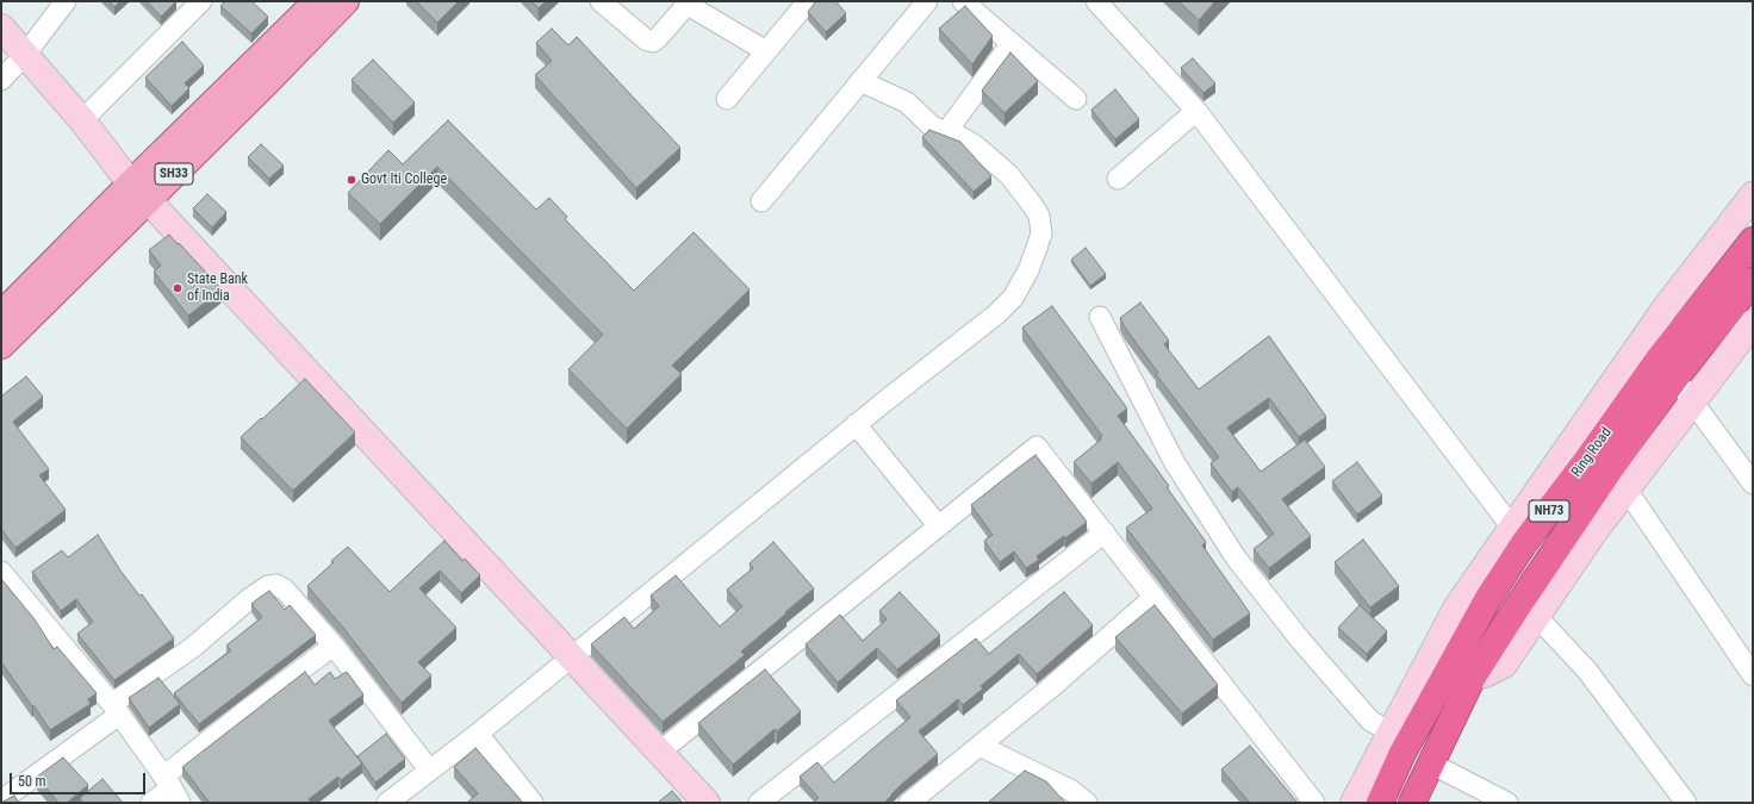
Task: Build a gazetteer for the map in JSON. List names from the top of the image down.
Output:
{
  "streets": {
    "highway": ["Ring Road", "NH73"],
    "main road": ["SH33"]
  },
  "places": ["Govt Iti College", "State Bank of India"],
  "scale_bar": "50 m"
}
